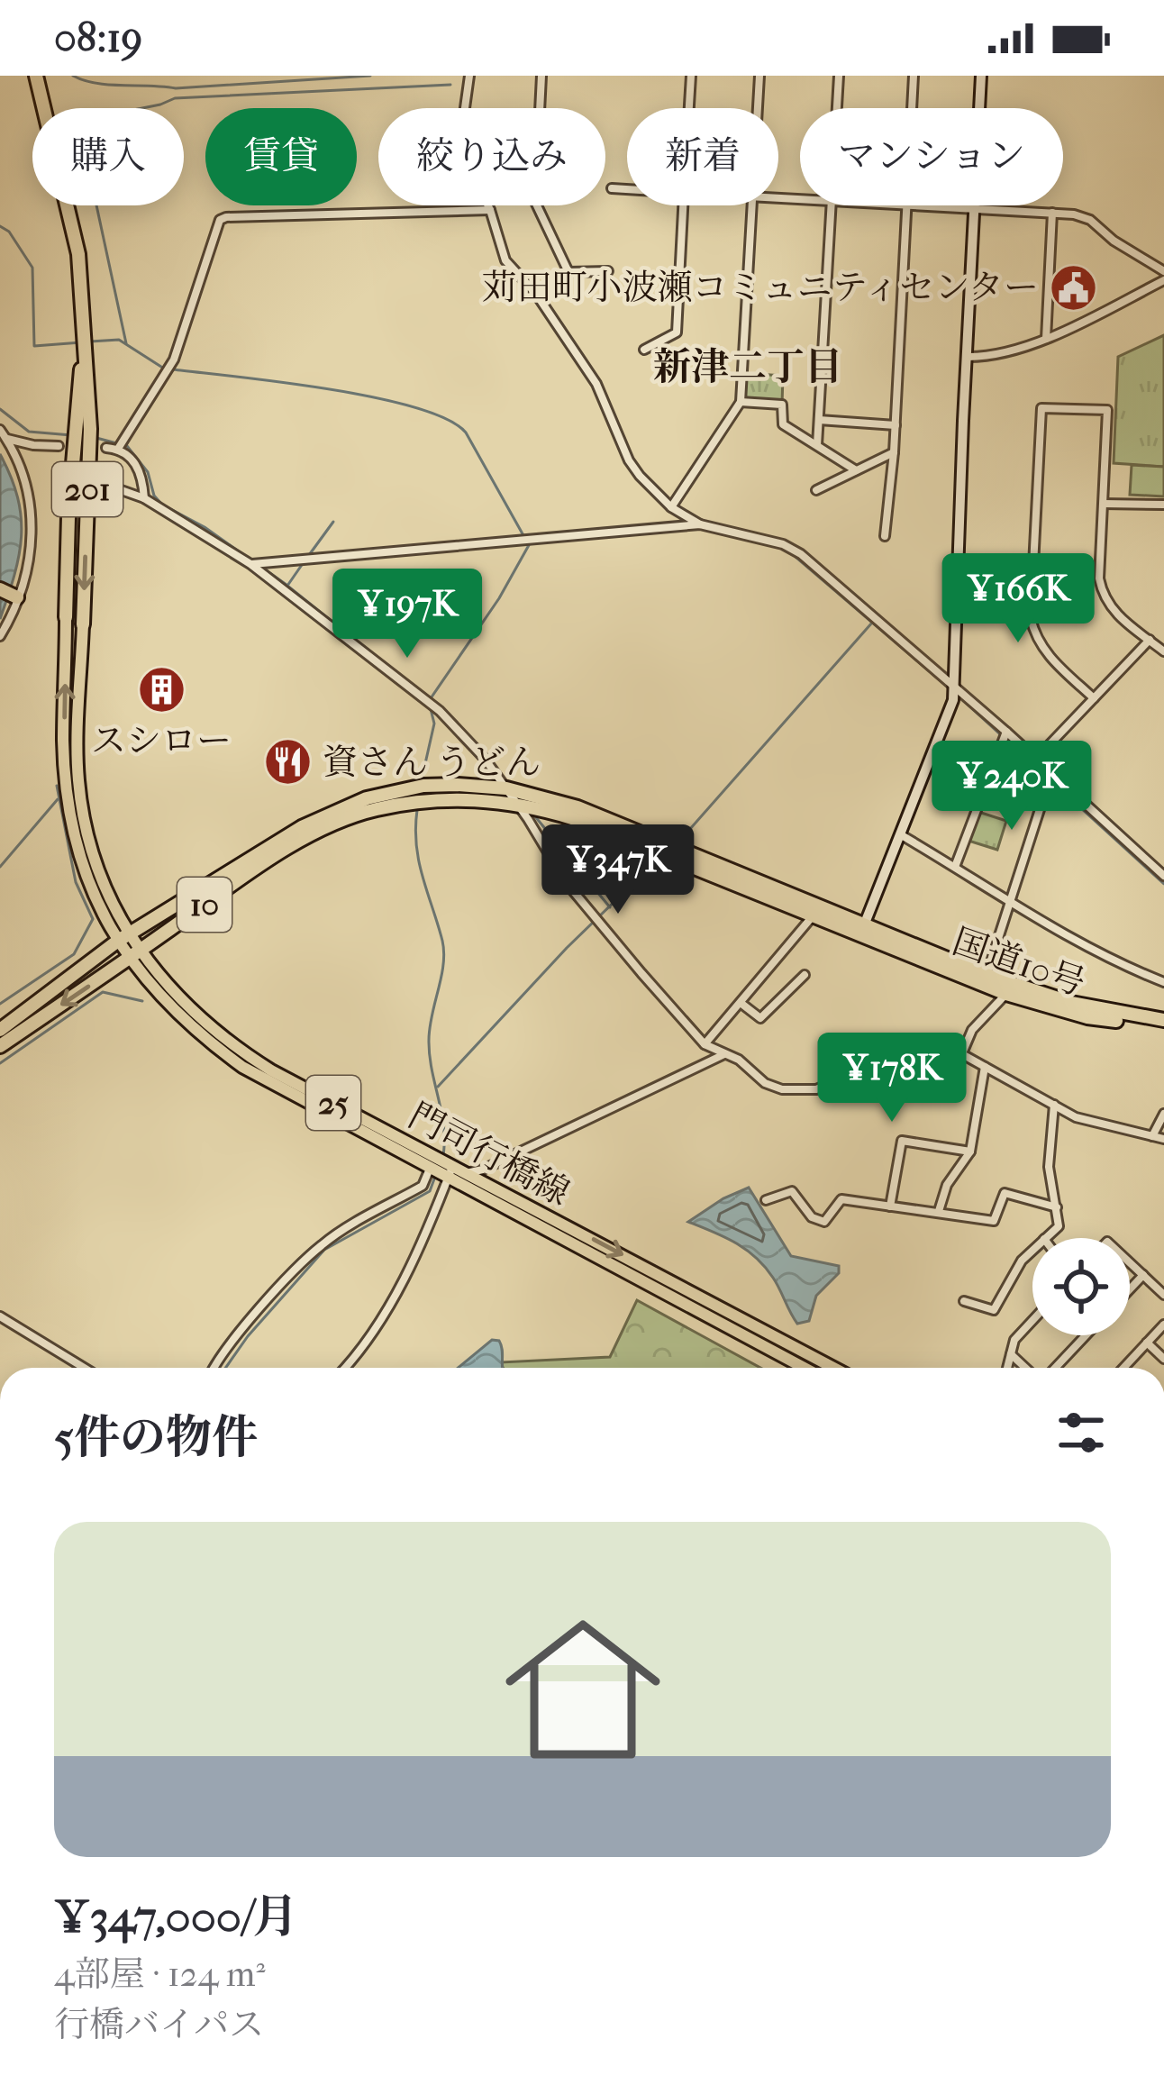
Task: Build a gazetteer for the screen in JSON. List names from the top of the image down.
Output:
{
  "streets": {
    "highway": ["201", "10", "国道10号"],
    "main road": ["25", "門司行橋線"]
  },
  "crossings": [
    ["201", "門司行橋線"],
    ["10", "国道10号"],
    ["10", "門司行橋線"]
  ],
  "districts": ["新津二丁目"],
  "places": {
    "public building": ["苅田町小波瀬コミュニティセンター"],
    "building": ["スシロー"],
    "restaurant": ["資さん うどん"]
  },
  "page": {
    "status": "08:19",
    "chip": [
      "購入",
      "賃貸",
      "絞り込み",
      "新着",
      "マンション"
    ],
    "price": [
      "¥166K",
      "¥197K",
      "¥240K",
      "¥347K",
      "¥178K"
    ],
    "heading": "5件の物件",
    "list": [
      {
        "name": "¥347,000/月",
        "note": "4部屋 · 124 m² · 行橋バイパス"
      }
    ]
  }
}
